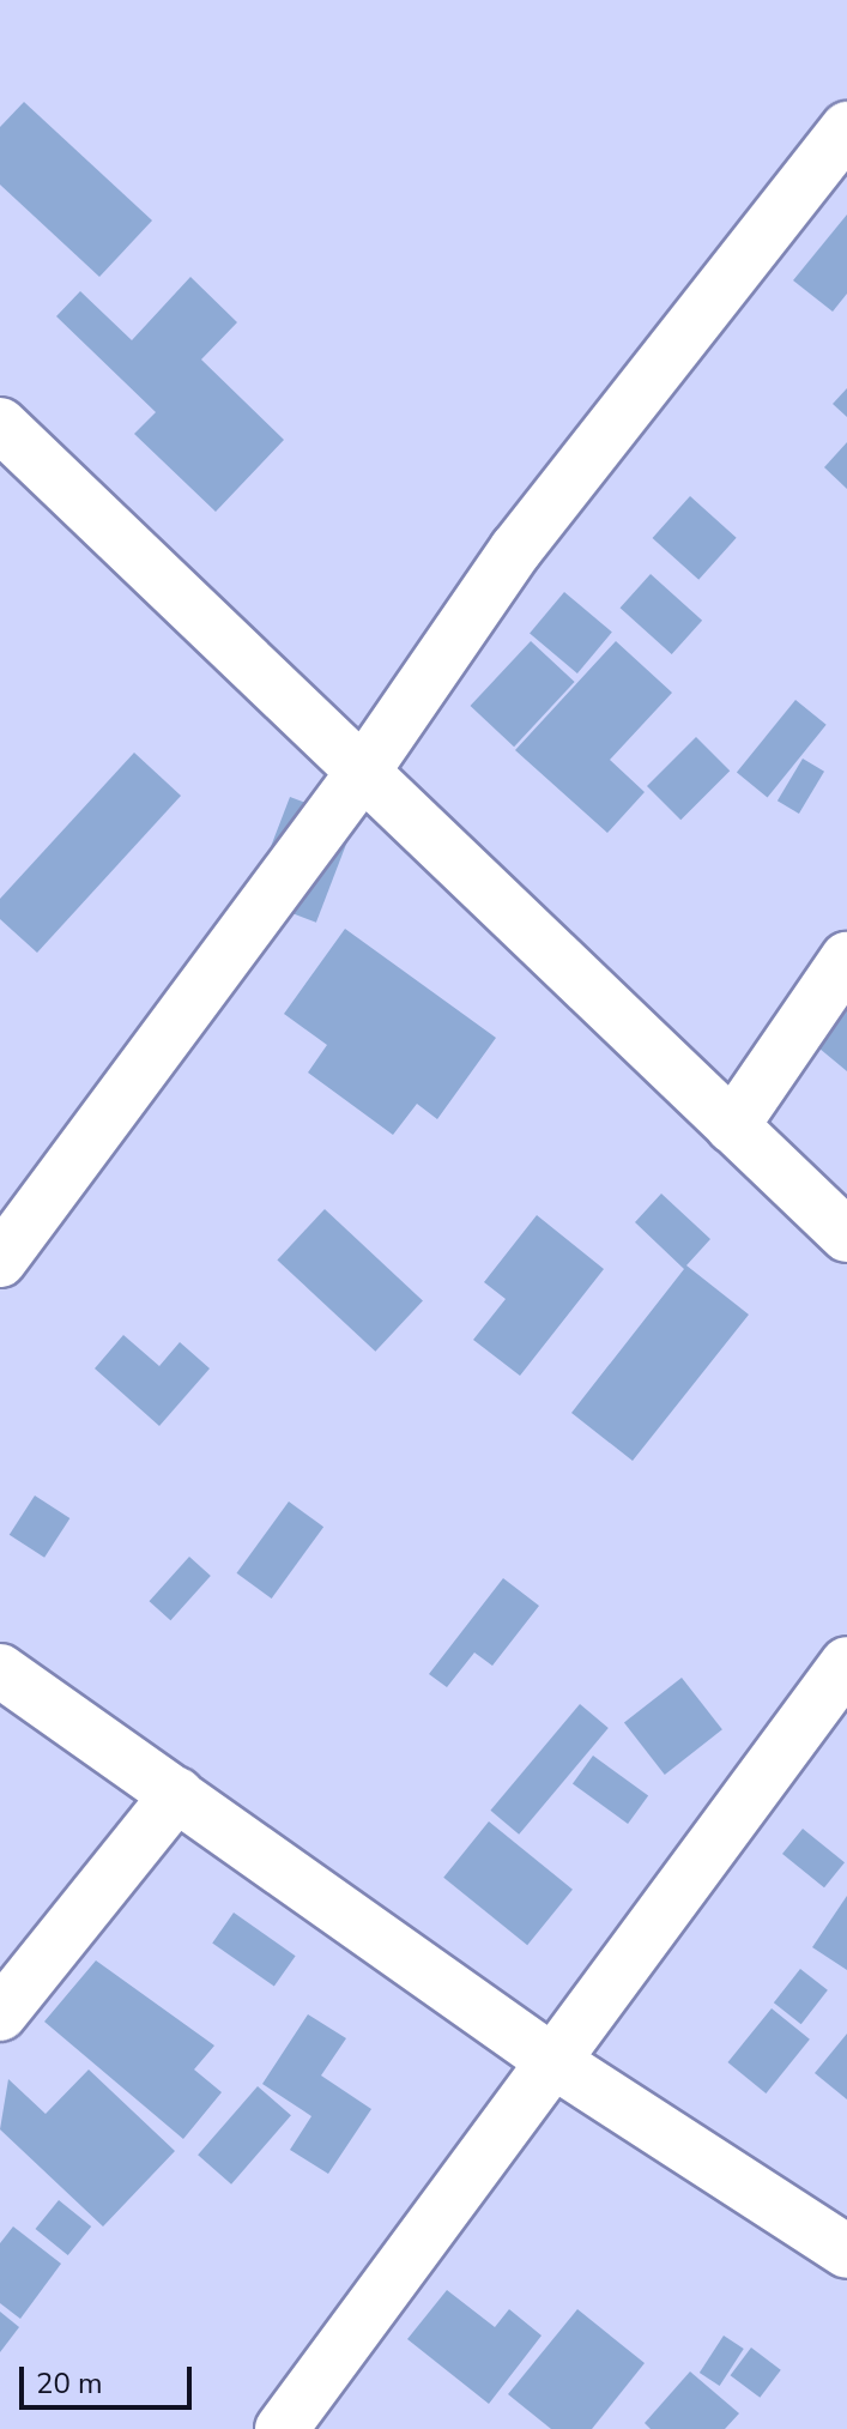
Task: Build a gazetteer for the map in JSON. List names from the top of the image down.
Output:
{
  "scale_bar": "20 m"
}
